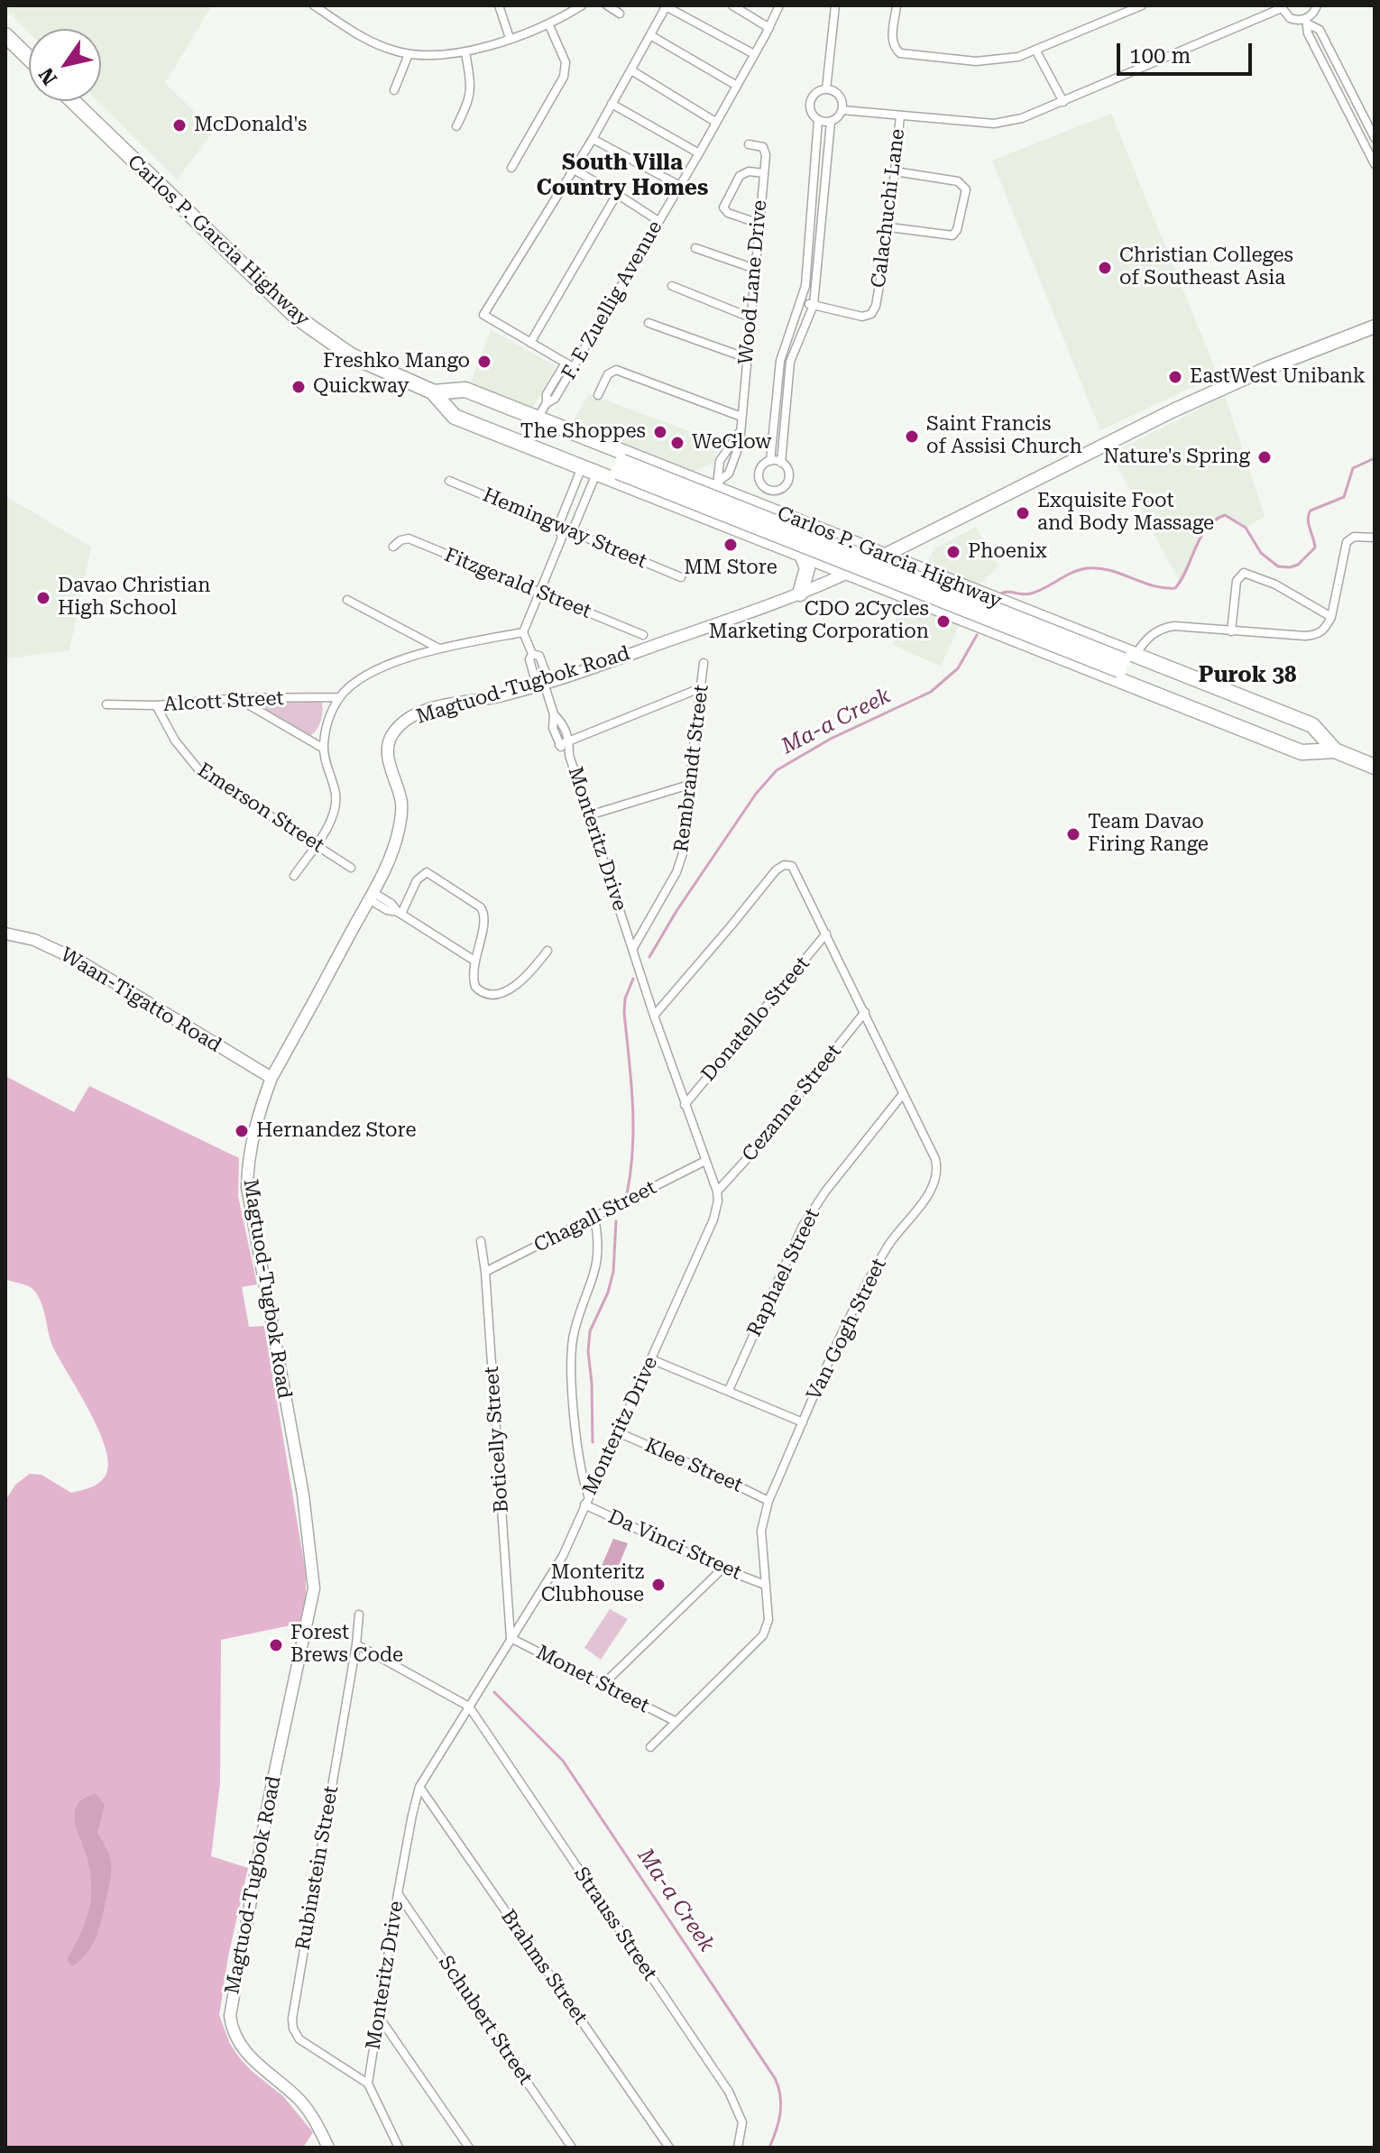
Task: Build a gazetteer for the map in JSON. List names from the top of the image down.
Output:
{
  "streets": {
    "highway": ["Carlos P. Garcia Highway"],
    "main road": ["Magtuod-Tugbok Road", "Waan-Tigatto Road"],
    "street": [
      "Calachuchi Lane",
      "Wood Lane Drive",
      "F. E Zuellig Avenue",
      "Hemingway Street",
      "Fitzgerald Street",
      "Alcott Street",
      "Rembrandt Street",
      "Emerson Street",
      "Monteritz Drive",
      "Donatello Street",
      "Cezanne Street",
      "Chagall Street",
      "Raphael Street",
      "Van Gogh Street",
      "Boticelly Street",
      "Klee Street",
      "Da Vinci Street",
      "Monet Street",
      "Rubinstein Street",
      "Strauss Street",
      "Brahms Street",
      "Schubert Street"
    ]
  },
  "crossings": [
    ["Carlos P. Garcia Highway", "Wood Lane Drive"],
    ["Carlos P. Garcia Highway", "F. E Zuellig Avenue"],
    ["Carlos P. Garcia Highway", "Magtuod-Tugbok Road"],
    ["Magtuod-Tugbok Road", "Monteritz Drive"],
    ["Magtuod-Tugbok Road", "Waan-Tigatto Road"],
    ["Alcott Street", "Emerson Street"],
    ["Rembrandt Street", "Monteritz Drive"],
    ["Monteritz Drive", "Donatello Street"],
    ["Monteritz Drive", "Cezanne Street"],
    ["Monteritz Drive", "Chagall Street"],
    ["Monteritz Drive", "Van Gogh Street"],
    ["Monteritz Drive", "Boticelly Street"],
    ["Monteritz Drive", "Klee Street"],
    ["Monteritz Drive", "Da Vinci Street"],
    ["Monteritz Drive", "Monet Street"],
    ["Monteritz Drive", "Rubinstein Street"],
    ["Monteritz Drive", "Strauss Street"],
    ["Monteritz Drive", "Brahms Street"],
    ["Monteritz Drive", "Schubert Street"],
    ["Donatello Street", "Van Gogh Street"],
    ["Cezanne Street", "Van Gogh Street"],
    ["Chagall Street", "Boticelly Street"],
    ["Raphael Street", "Van Gogh Street"],
    ["Van Gogh Street", "Klee Street"],
    ["Van Gogh Street", "Da Vinci Street"],
    ["Van Gogh Street", "Monet Street"],
    ["Boticelly Street", "Monet Street"]
  ],
  "districts": ["South Villa Country Homes", "Purok 38"],
  "water": ["Ma-a Creek"],
  "places": [
    "McDonald's",
    "Christian Colleges of Southeast Asia",
    "Freshko Mango",
    "EastWest Unibank",
    "Quickway",
    "The Shoppes",
    "Saint Francis of Assisi Church",
    "WeGlow",
    "Nature's Spring",
    "Exquisite Foot and Body Massage",
    "MM Store",
    "Phoenix",
    "Davao Christian High School",
    "CDO 2Cycles Marketing Corporation",
    "Team Davao Firing Range",
    "Hernandez Store",
    "Monteritz Clubhouse",
    "Forest Brews Code"
  ],
  "scale_bar": "100 m",
  "north": "bottom left"
}
